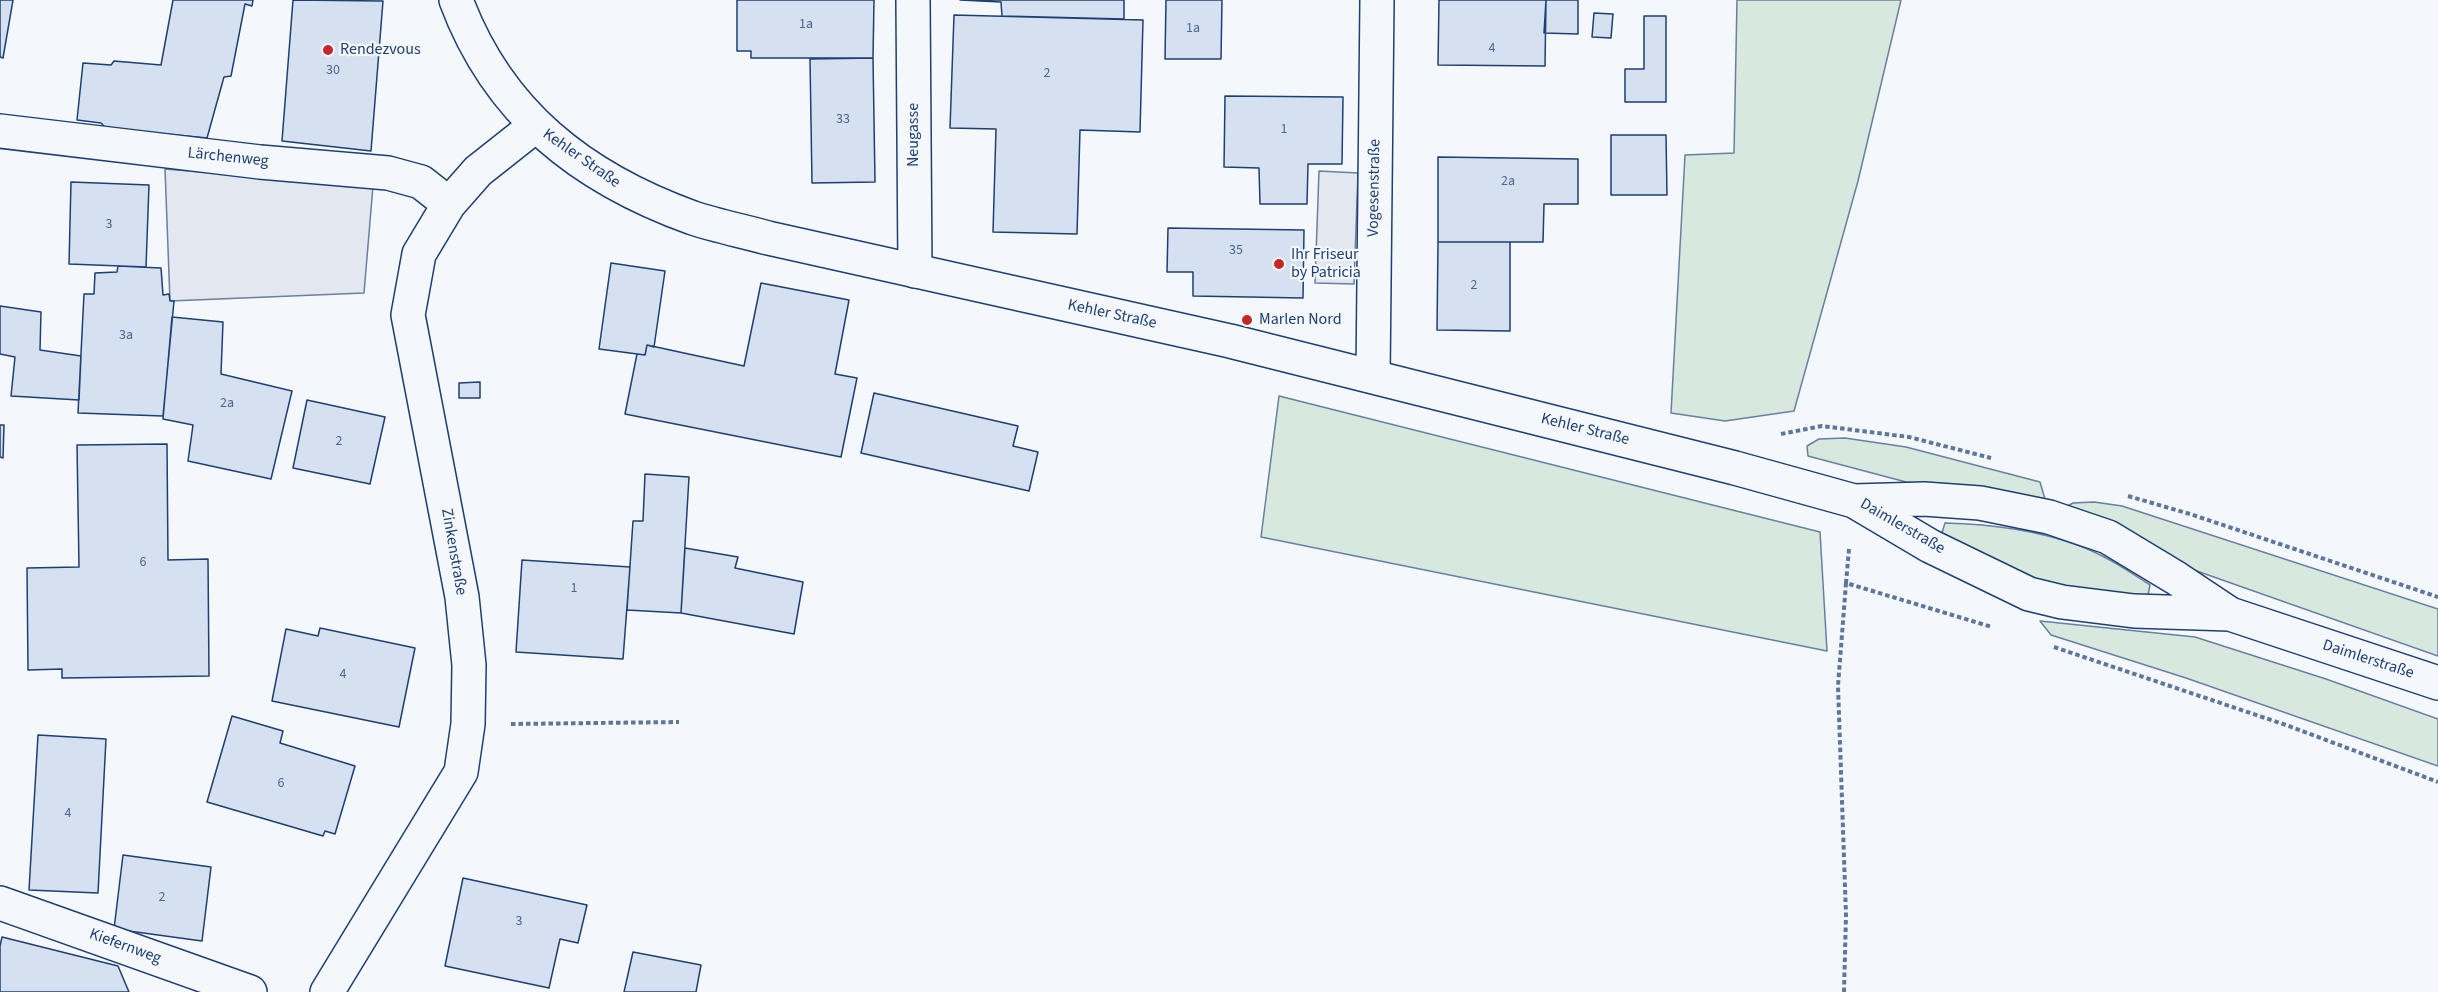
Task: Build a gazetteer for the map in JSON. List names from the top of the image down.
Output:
{
  "streets": {
    "main road": [
      "Neugasse",
      "Lärchenweg",
      "Kehler Straße",
      "Vogesenstraße",
      "Daimlerstraße",
      "Zinkenstraße",
      "Kiefernweg"
    ]
  },
  "crossings": [
    ["Neugasse", "Kehler Straße"],
    ["Lärchenweg", "Zinkenstraße"],
    ["Kehler Straße", "Vogesenstraße"],
    ["Kehler Straße", "Daimlerstraße"],
    ["Kehler Straße", "Zinkenstraße"]
  ],
  "places": ["Rendezvous", "Ihr Friseur by Patricia", "Marlen Nord"],
  "house_numbers": [
    "1a",
    "1a",
    "4",
    "30",
    "2",
    "33",
    "1",
    "2a",
    "3",
    "35",
    "2",
    "3a",
    "2a",
    "2",
    "6",
    "1",
    "4",
    "6",
    "4",
    "2",
    "3"
  ]
}
